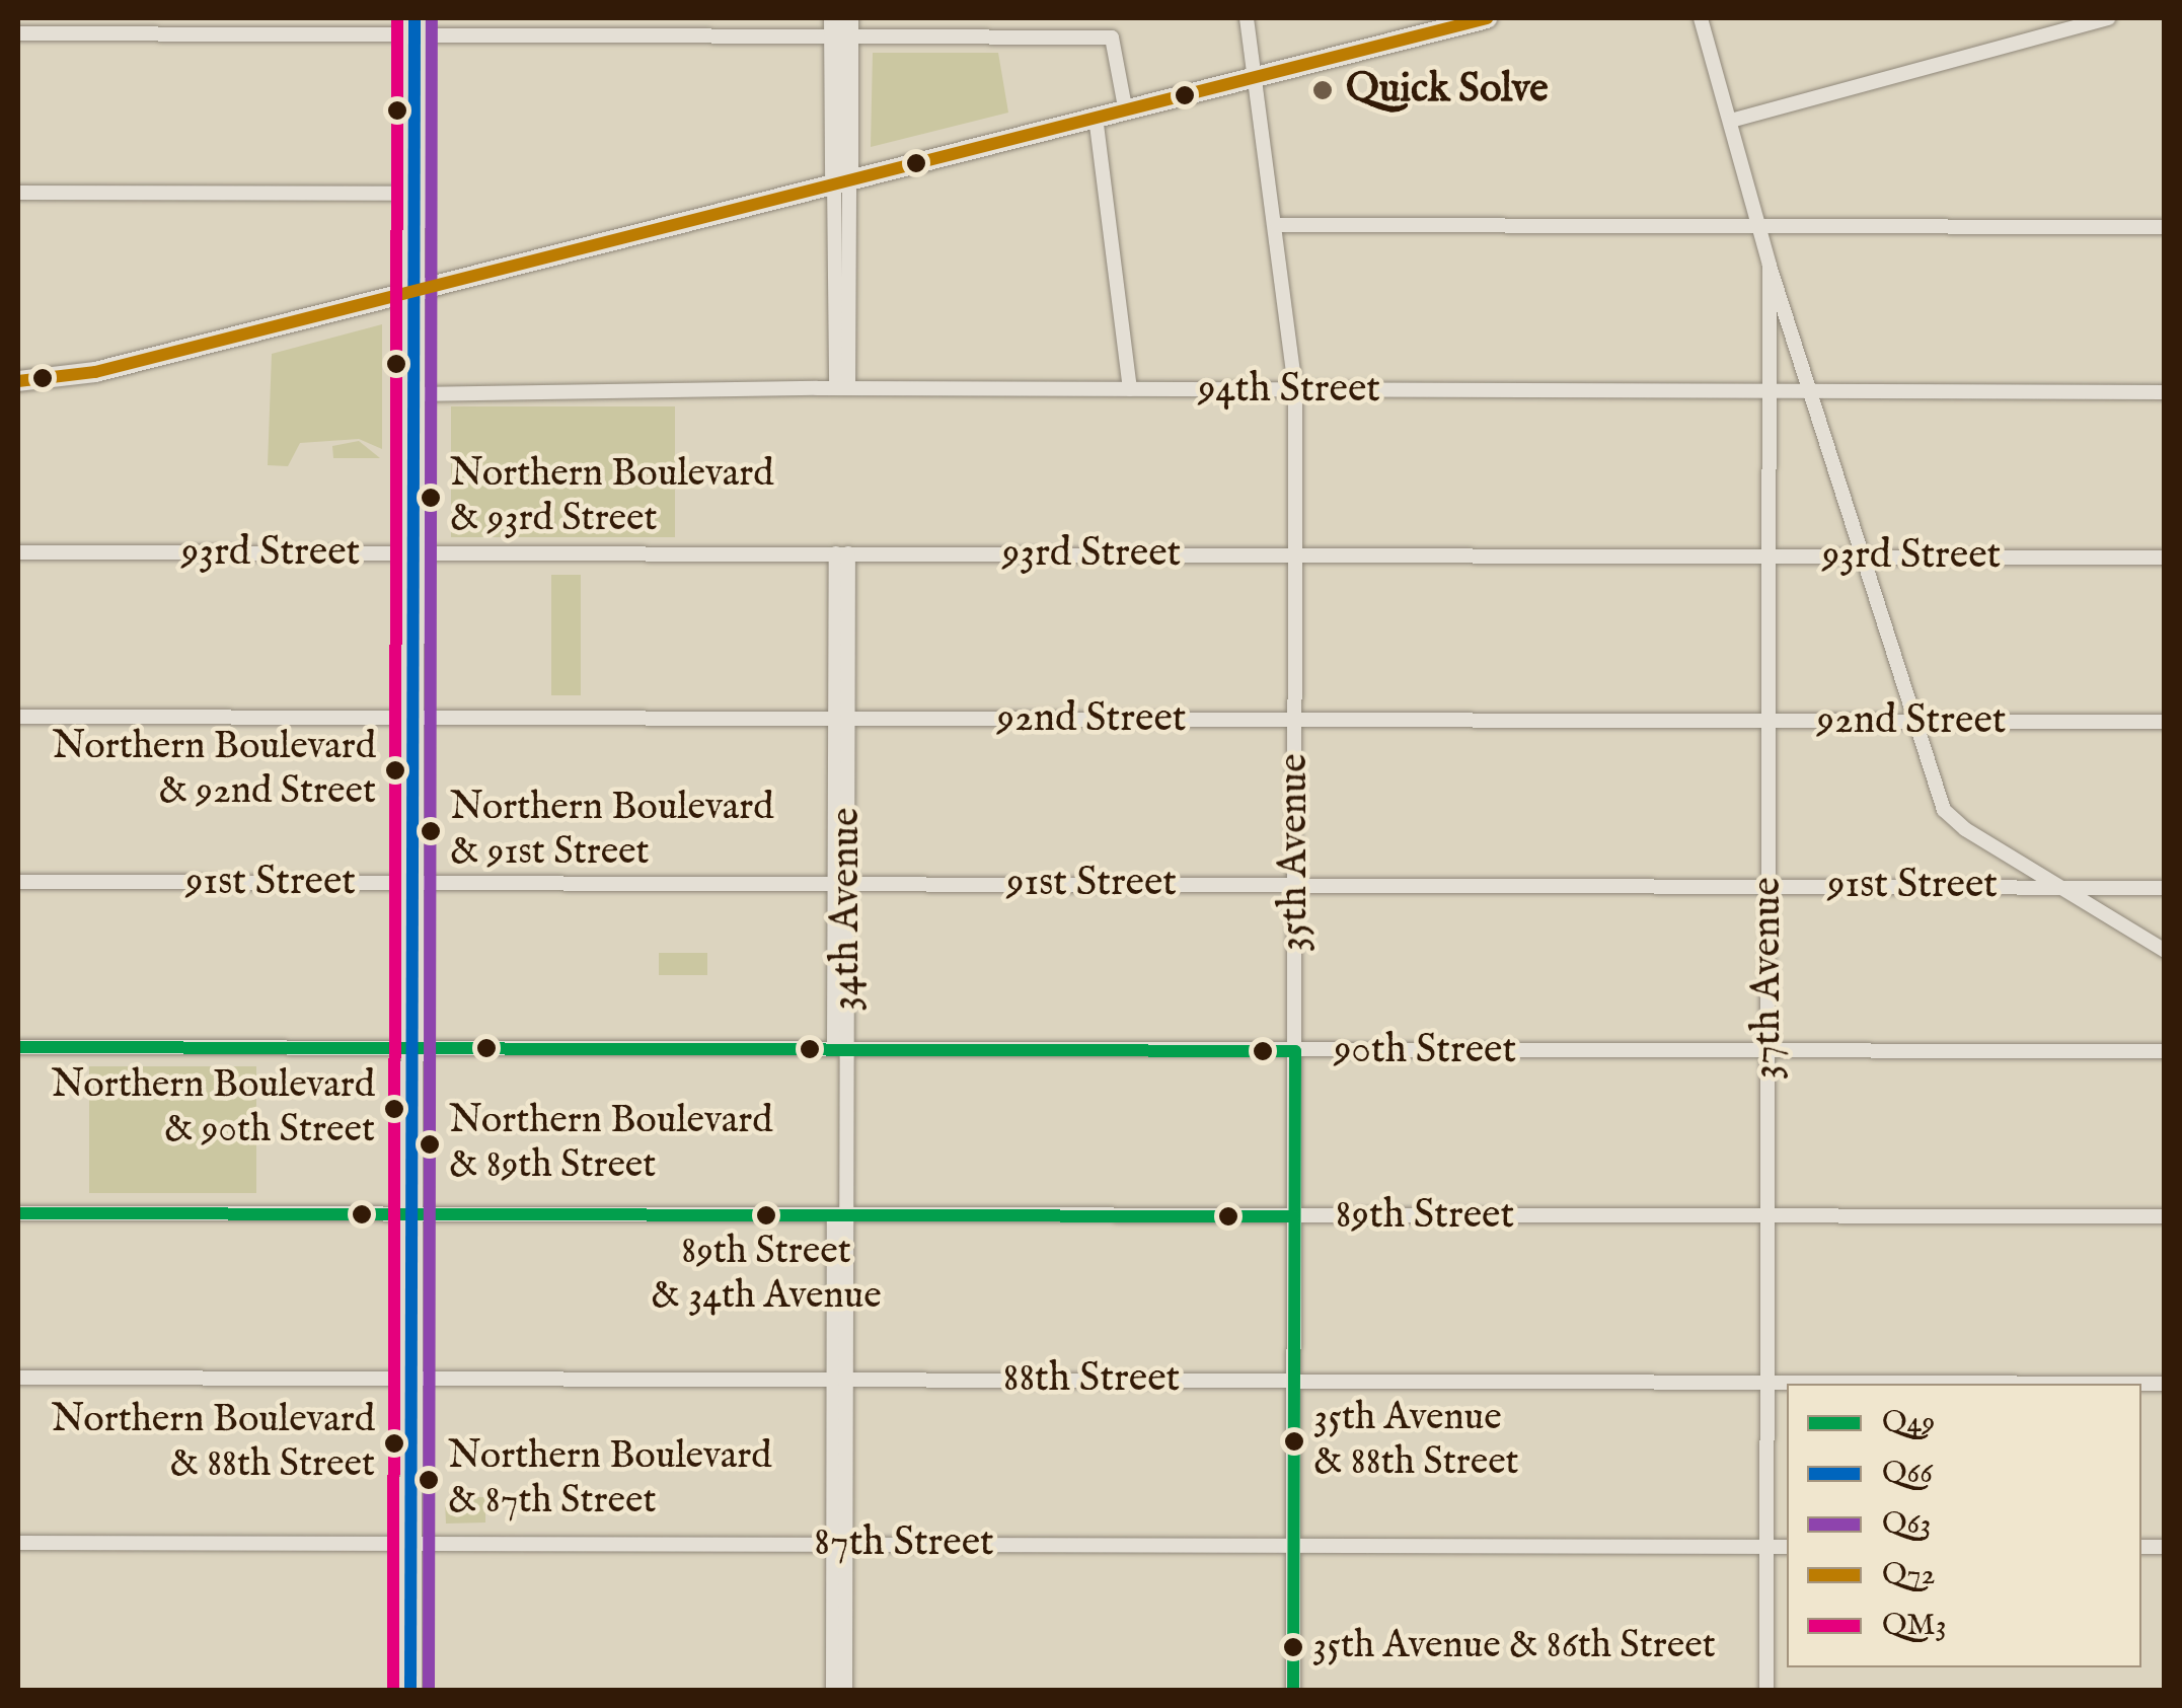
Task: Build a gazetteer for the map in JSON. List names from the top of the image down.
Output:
{
  "streets": {
    "street": [
      "94th Street",
      "93rd Street",
      "92nd Street",
      "35th Avenue",
      "91st Street",
      "34th Avenue",
      "37th Avenue",
      "90th Street",
      "89th Street",
      "88th Street",
      "87th Street"
    ]
  },
  "crossings": [
    ["94th Street", "35th Avenue"],
    ["94th Street", "37th Avenue"],
    ["93rd Street", "35th Avenue"],
    ["93rd Street", "34th Avenue"],
    ["93rd Street", "37th Avenue"],
    ["92nd Street", "35th Avenue"],
    ["92nd Street", "34th Avenue"],
    ["92nd Street", "37th Avenue"],
    ["35th Avenue", "91st Street"],
    ["35th Avenue", "90th Street"],
    ["35th Avenue", "89th Street"],
    ["35th Avenue", "88th Street"],
    ["35th Avenue", "87th Street"],
    ["91st Street", "34th Avenue"],
    ["91st Street", "37th Avenue"],
    ["34th Avenue", "90th Street"],
    ["34th Avenue", "89th Street"],
    ["34th Avenue", "88th Street"],
    ["34th Avenue", "87th Street"],
    ["37th Avenue", "90th Street"],
    ["37th Avenue", "89th Street"],
    ["37th Avenue", "88th Street"],
    ["37th Avenue", "87th Street"]
  ],
  "places": [
    "Quick Solve",
    "Northern Boulevard & 93rd Street",
    "Northern Boulevard & 92nd Street",
    "Northern Boulevard & 91st Street",
    "Northern Boulevard & 90th Street",
    "Northern Boulevard & 89th Street",
    "89th Street & 34th Avenue",
    "35th Avenue & 88th Street",
    "Northern Boulevard & 88th Street",
    "Northern Boulevard & 87th Street",
    "35th Avenue & 86th Street"
  ],
  "lines": [
    "transit line Q66",
    "transit line Q63",
    "transit line Q72",
    "transit line QM3",
    "transit line Q49"
  ],
  "legend": [
    "Q49",
    "Q66",
    "Q63",
    "Q72",
    "QM3"
  ]
}
